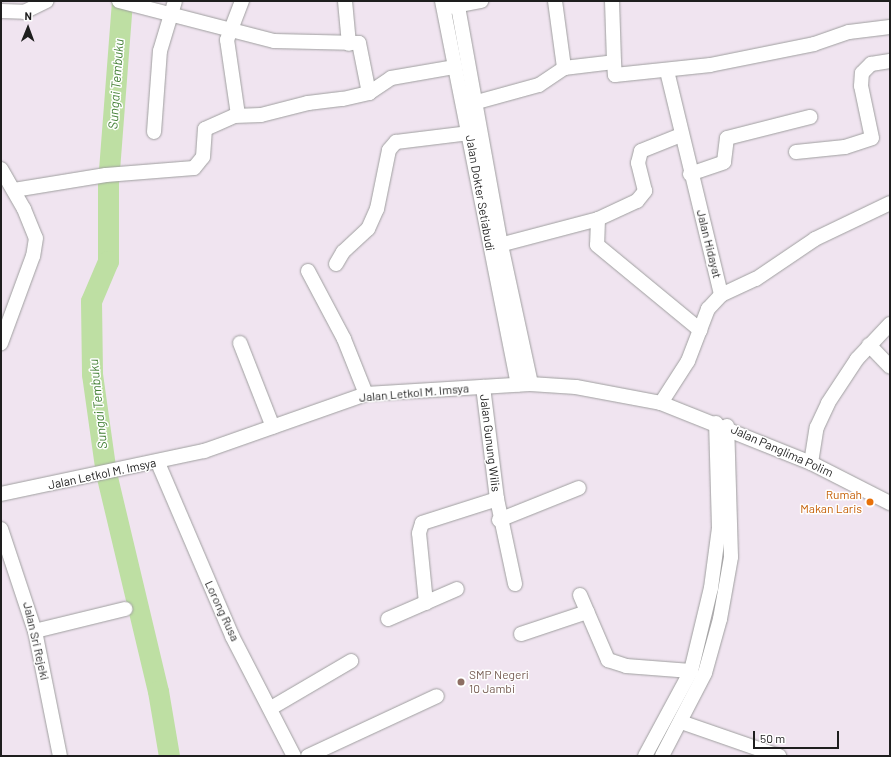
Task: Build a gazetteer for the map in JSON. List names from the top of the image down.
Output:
{
  "streets": {
    "street": [
      "Jalan Dokter Setiabudi",
      "Jalan Hidayat",
      "Jalan Letkol M. Imsya",
      "Jalan Gunung Wilis",
      "Jalan Panglima Polim",
      "Lorong Rusa",
      "Jalan Sri Rejeki"
    ]
  },
  "crossings": [
    ["Jalan Dokter Setiabudi", "Jalan Letkol M. Imsya"],
    ["Jalan Hidayat", "Jalan Letkol M. Imsya"],
    ["Jalan Letkol M. Imsya", "Jalan Gunung Wilis"],
    ["Jalan Letkol M. Imsya", "Jalan Panglima Polim"],
    ["Jalan Letkol M. Imsya", "Lorong Rusa"]
  ],
  "water": ["Sungai Tembuku"],
  "places": ["Rumah Makan Laris", "SMP Negeri 10 Jambi"],
  "scale_bar": "50 m",
  "north": "top"
}
